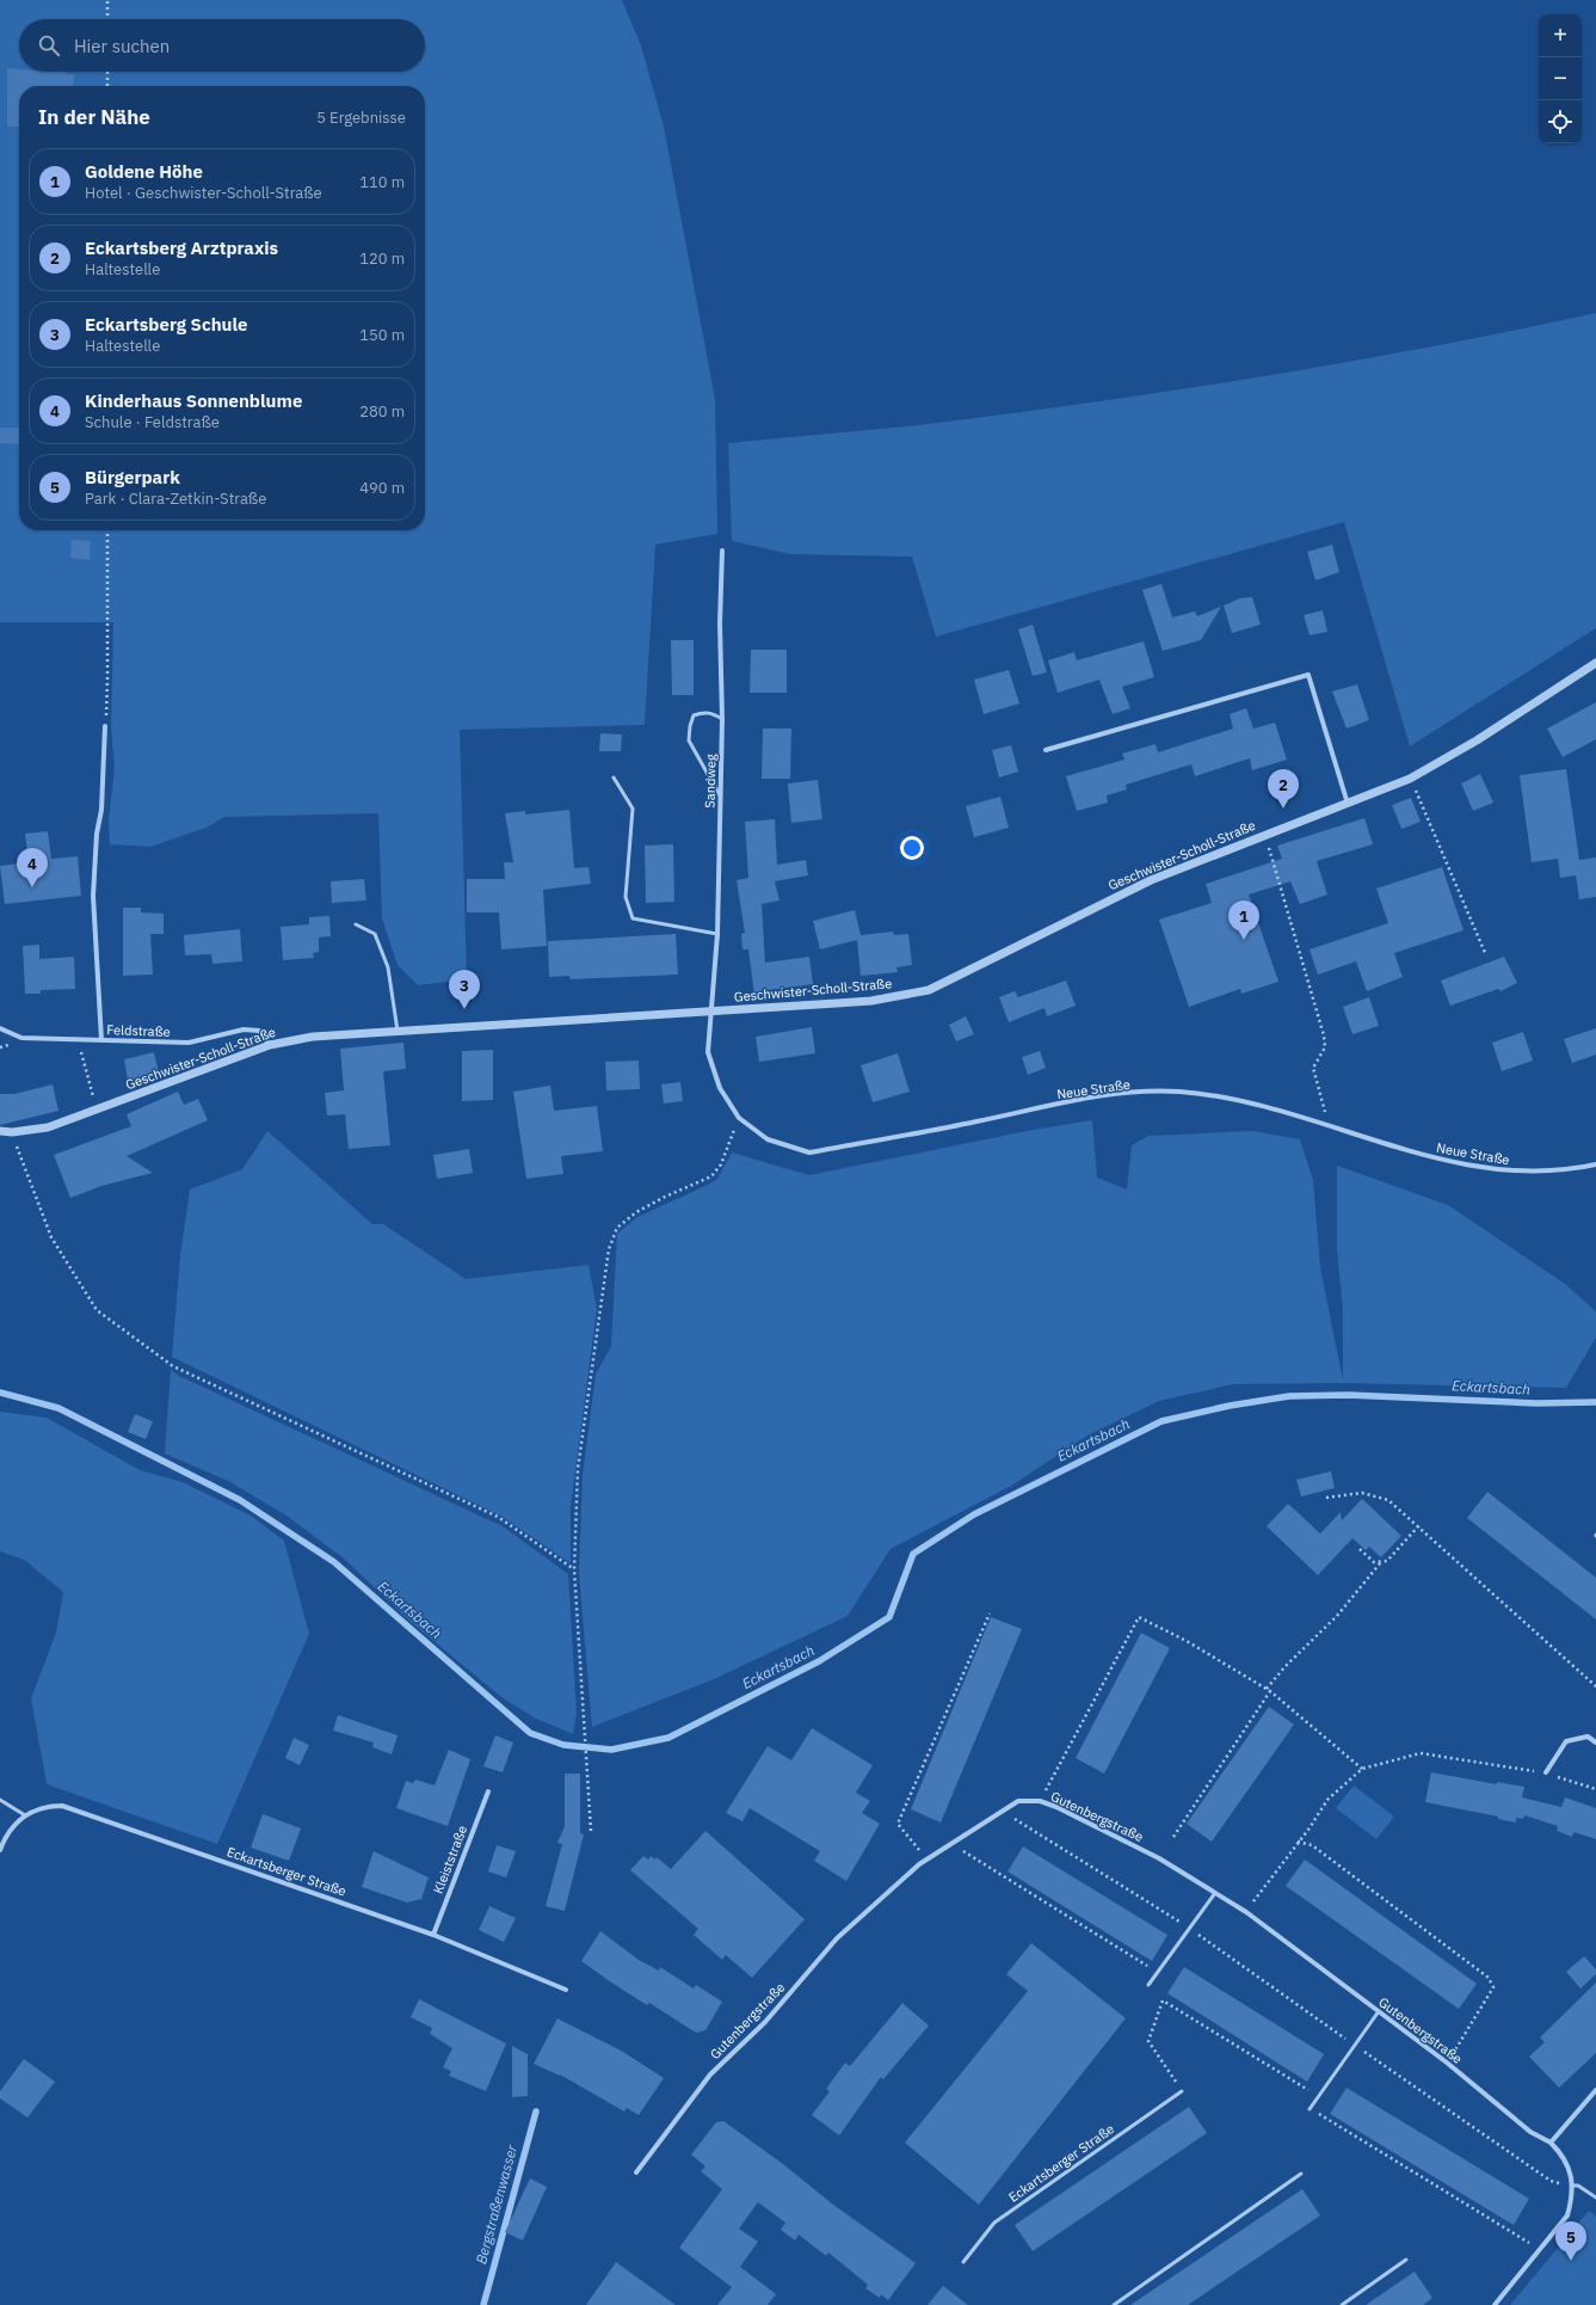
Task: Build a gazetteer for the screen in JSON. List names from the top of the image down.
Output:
{
  "streets": {
    "street": [
      "Sandweg",
      "Geschwister-Scholl-Straße",
      "Feldstraße",
      "Neue Straße",
      "Gutenbergstraße",
      "Kleiststraße",
      "Eckartsberger Straße"
    ]
  },
  "crossings": [
    ["Sandweg", "Geschwister-Scholl-Straße"],
    ["Sandweg", "Neue Straße"],
    ["Geschwister-Scholl-Straße", "Feldstraße"],
    ["Geschwister-Scholl-Straße", "Neue Straße"],
    ["Kleiststraße", "Eckartsberger Straße"]
  ],
  "water": ["Eckartsbach", "Bergstraßenwasser"],
  "page": {
    "map_buttons": ["+", "−"],
    "search": "Hier suchen",
    "heading": ["In der Nähe", "5 Ergebnisse"],
    "list": [
      {
        "mark": "1",
        "name": "Goldene Höhe",
        "note": "Hotel · Geschwister-Scholl-Straße",
        "value": "110 m"
      },
      {
        "mark": "2",
        "name": "Eckartsberg Arztpraxis",
        "note": "Haltestelle",
        "value": "120 m"
      },
      {
        "mark": "3",
        "name": "Eckartsberg Schule",
        "note": "Haltestelle",
        "value": "150 m"
      },
      {
        "mark": "4",
        "name": "Kinderhaus Sonnenblume",
        "note": "Schule · Feldstraße",
        "value": "280 m"
      },
      {
        "mark": "5",
        "name": "Bürgerpark",
        "note": "Park · Clara-Zetkin-Straße",
        "value": "490 m"
      }
    ],
    "pins": [
      "2",
      "4",
      "1",
      "3",
      "5"
    ]
  }
}
